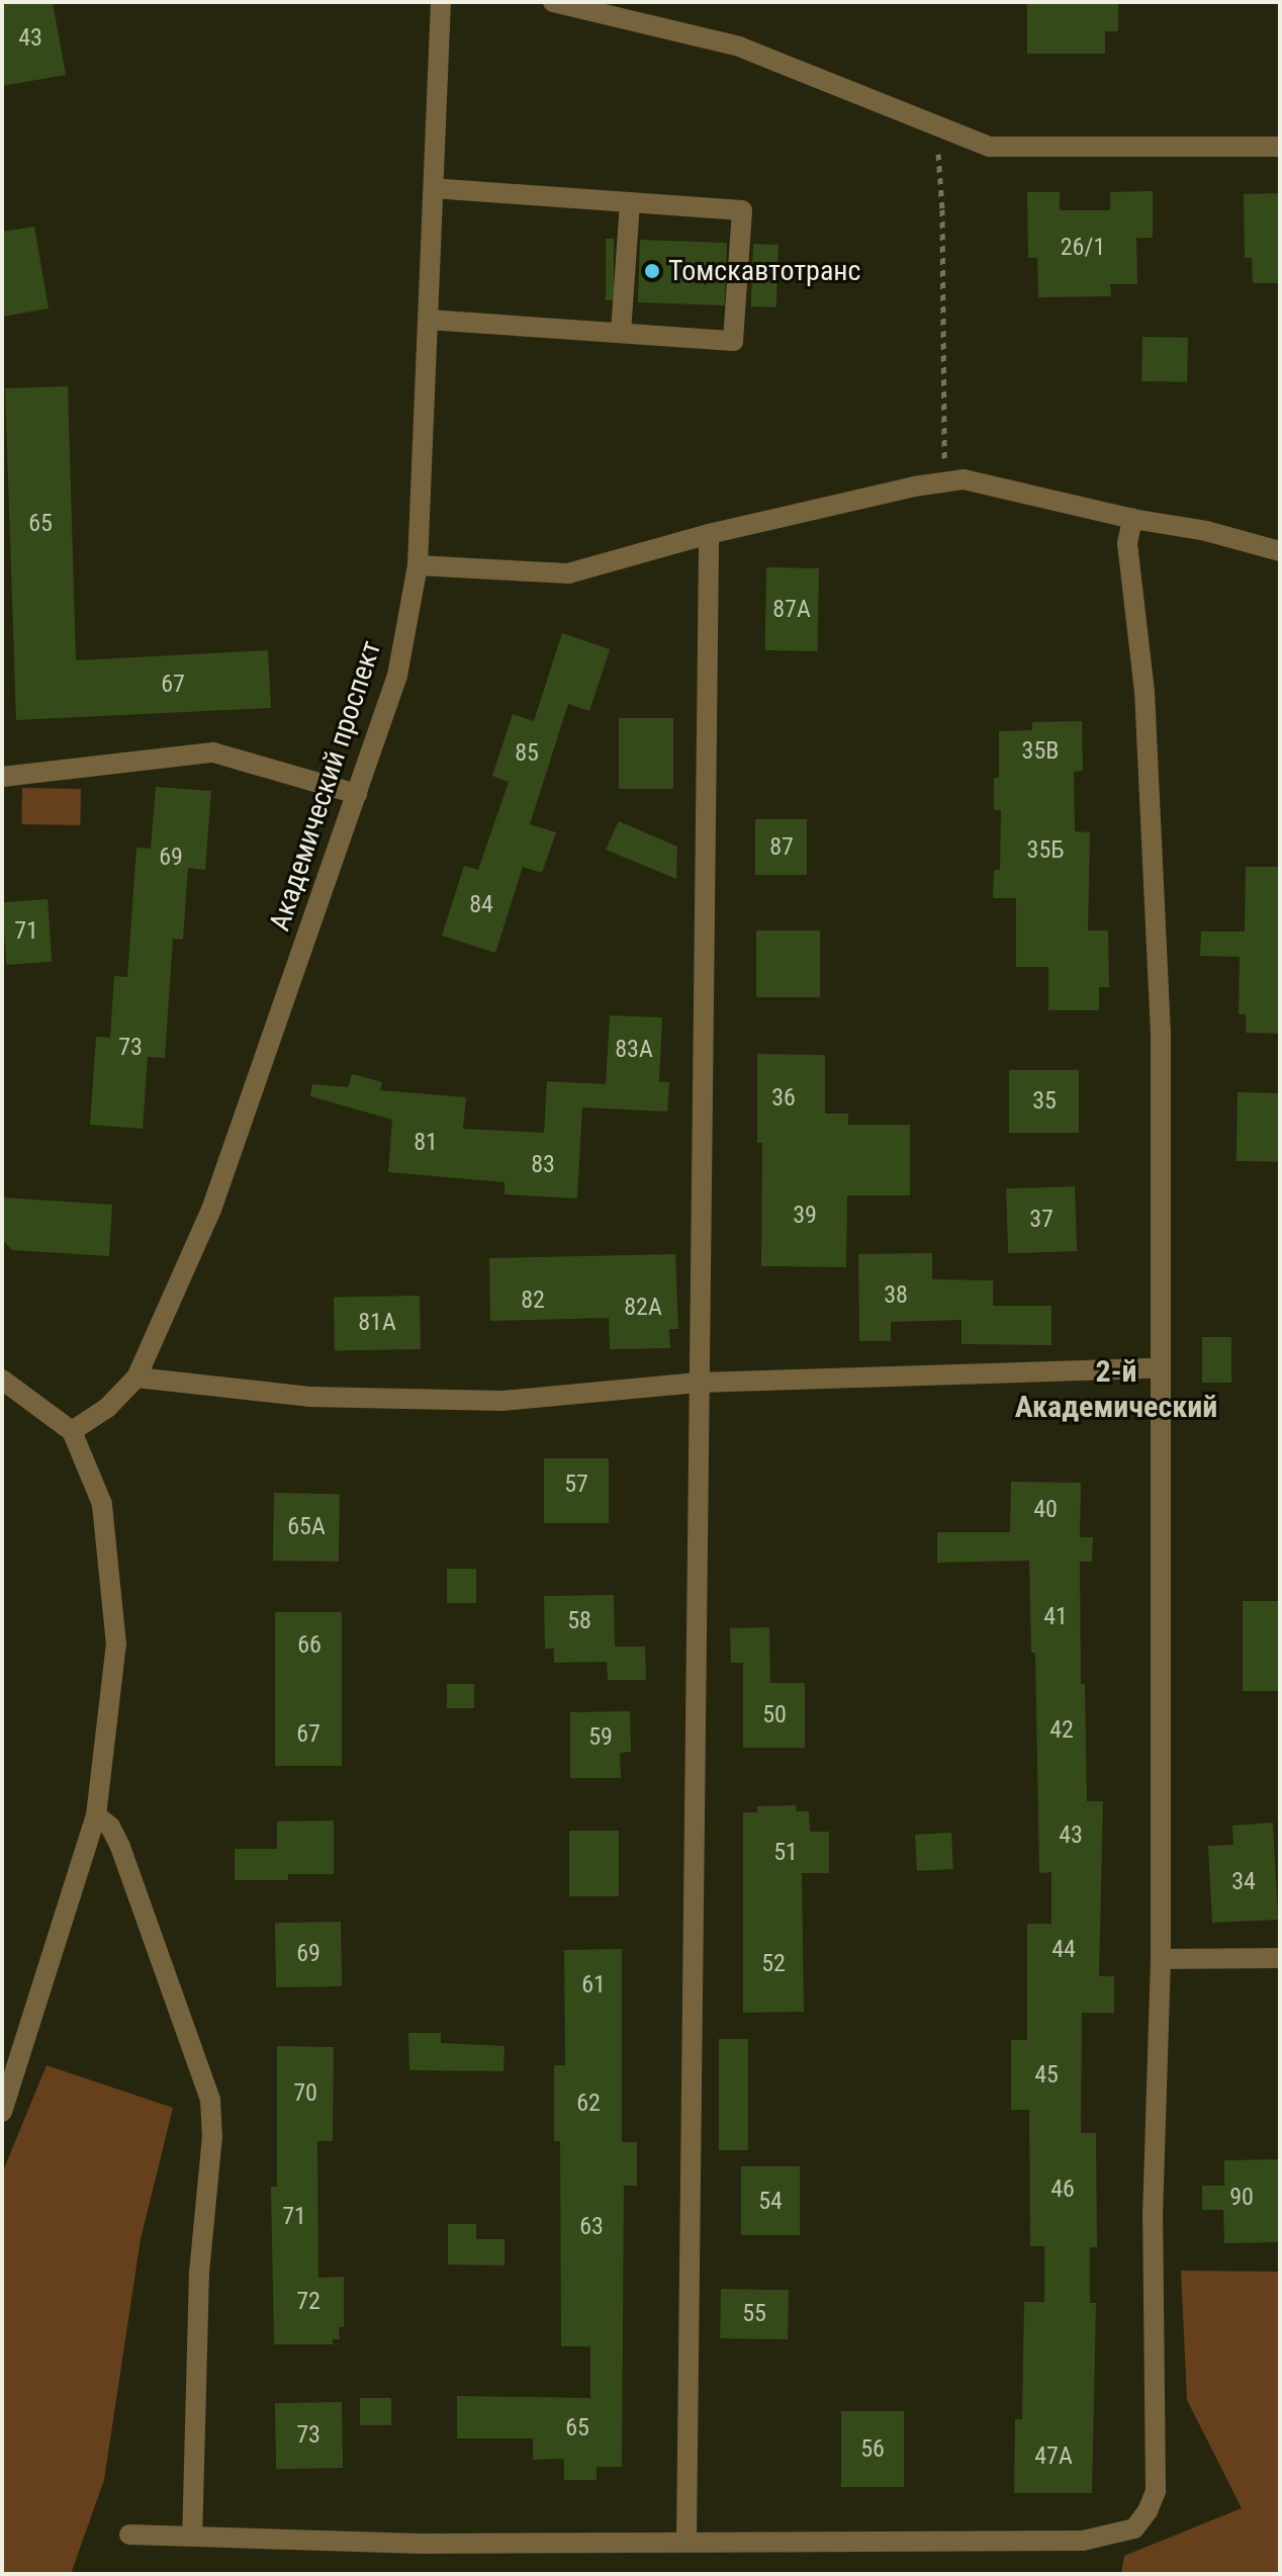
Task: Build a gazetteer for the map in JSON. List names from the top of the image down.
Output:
{
  "streets": {
    "street": ["Академический проспект"]
  },
  "districts": ["2-й Академический"],
  "places": ["Томскавтотранс"],
  "house_numbers": [
    "43",
    "26/1",
    "65",
    "87А",
    "67",
    "35В",
    "85",
    "87",
    "35Б",
    "69",
    "84",
    "71",
    "73",
    "83А",
    "36",
    "35",
    "81",
    "83",
    "39",
    "37",
    "38",
    "82",
    "82А",
    "81А",
    "57",
    "40",
    "65А",
    "41",
    "58",
    "66",
    "50",
    "42",
    "67",
    "59",
    "43",
    "51",
    "34",
    "44",
    "69",
    "52",
    "61",
    "45",
    "70",
    "62",
    "46",
    "90",
    "54",
    "71",
    "63",
    "72",
    "55",
    "65",
    "73",
    "56",
    "47А"
  ]
}
